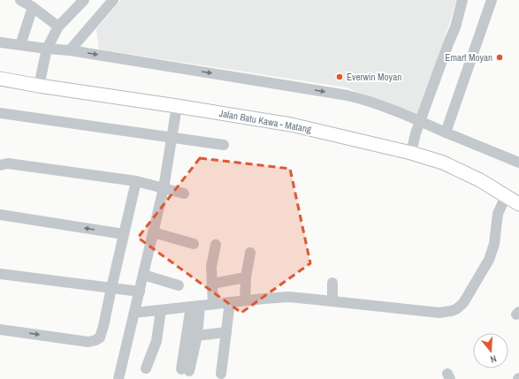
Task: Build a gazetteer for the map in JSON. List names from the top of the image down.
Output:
{
  "streets": {
    "main road": ["Jalan Batu Kawa - Matang"]
  },
  "places": ["Emart Moyan", "Everwin Moyan"],
  "north": "bottom"
}
